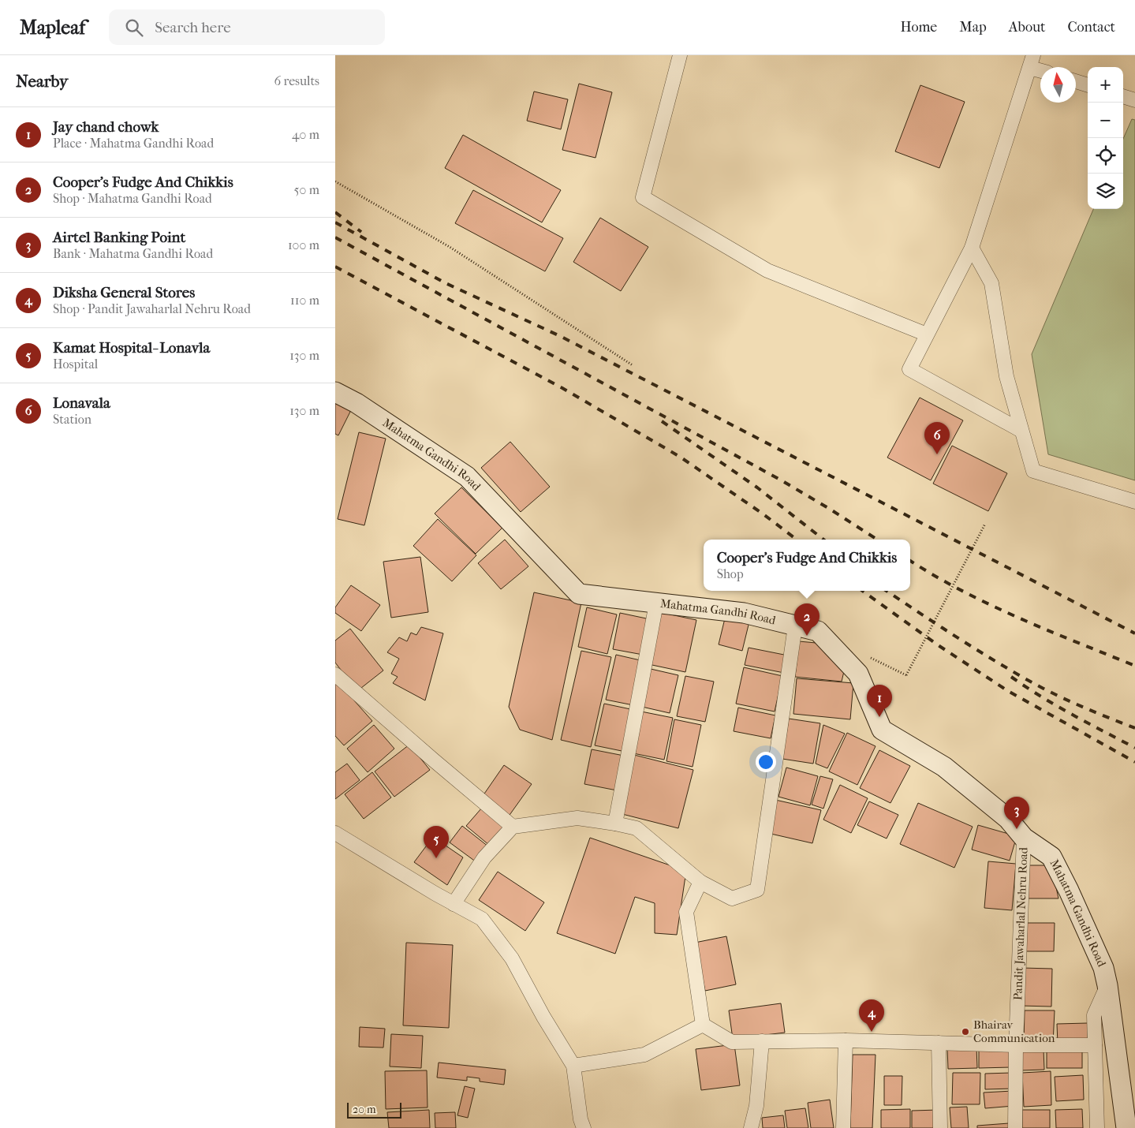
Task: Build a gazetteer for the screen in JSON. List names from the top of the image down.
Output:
{
  "streets": {
    "main road": ["Mahatma Gandhi Road"],
    "street": ["Pandit Jawaharlal Nehru Road"]
  },
  "crossings": [
    ["Mahatma Gandhi Road", "Pandit Jawaharlal Nehru Road"]
  ],
  "places": ["Bhairav Communication"],
  "scale_bar": "20 m",
  "north": "top",
  "page": {
    "header": "Mapleaf",
    "search": "Search here",
    "nav": [
      "Home",
      "Map",
      "About",
      "Contact"
    ],
    "heading": ["Nearby", "6 results"],
    "map_buttons": ["+", "−"],
    "list": [
      {
        "mark": "1",
        "name": "Jay chand chowk",
        "note": "Place · Mahatma Gandhi Road",
        "value": "40 m"
      },
      {
        "mark": "2",
        "name": "Cooper's Fudge And Chikkis",
        "note": "Shop · Mahatma Gandhi Road",
        "value": "50 m"
      },
      {
        "mark": "3",
        "name": "Airtel Banking Point",
        "note": "Bank · Mahatma Gandhi Road",
        "value": "100 m"
      },
      {
        "mark": "4",
        "name": "Diksha General Stores",
        "note": "Shop · Pandit Jawaharlal Nehru Road",
        "value": "110 m"
      },
      {
        "mark": "5",
        "name": "Kamat Hospital- Lonavla",
        "note": "Hospital",
        "value": "130 m"
      },
      {
        "mark": "6",
        "name": "Lonavala",
        "note": "Station",
        "value": "130 m"
      }
    ],
    "pins": [
      "6",
      "2",
      "1",
      "3",
      "5",
      "4"
    ],
    "popup": ["Cooper's Fudge And Chikkis", "Shop"],
    "scale": "20 m"
  }
}
